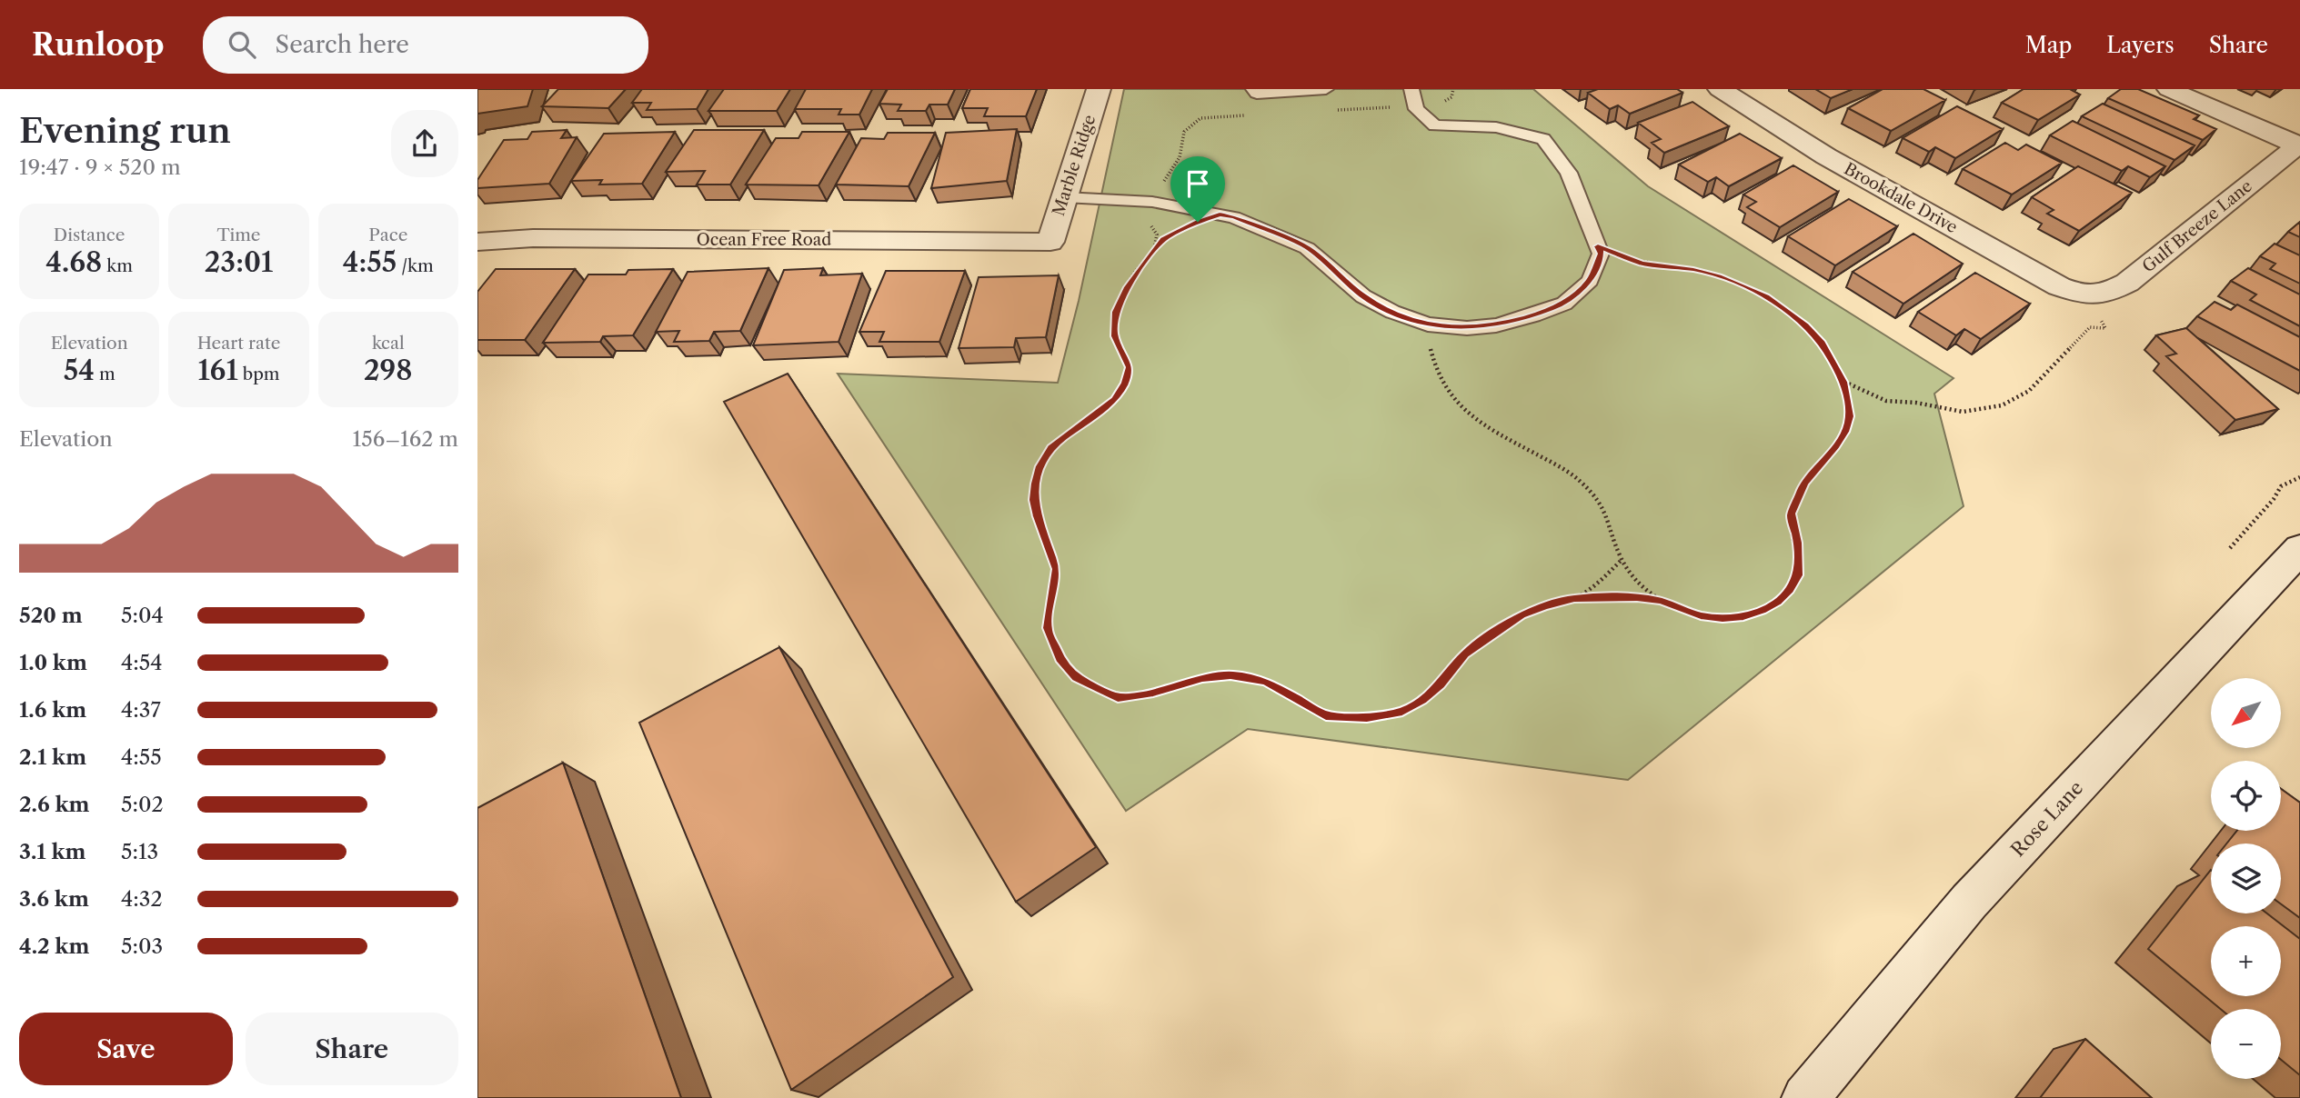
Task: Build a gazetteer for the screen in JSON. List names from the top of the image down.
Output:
{
  "streets": {
    "street": [
      "Marble Ridge",
      "Brookdale Drive",
      "Gulf Breeze Lane",
      "Ocean Free Road",
      "Rose Lane"
    ]
  },
  "crossings": [
    ["Marble Ridge", "Ocean Free Road"],
    ["Brookdale Drive", "Gulf Breeze Lane"]
  ],
  "north": "bottom left",
  "page": {
    "header": "Runloop",
    "search": "Search here",
    "nav": ["Map", "Layers", "Share"],
    "heading": ["Evening run", "19:47 · 9 × 520 m"],
    "stats": [
      ["Distance", "4.68 km"],
      ["Time", "23:01"],
      ["Pace", "4:55 /km"],
      ["Elevation", "54 m"],
      ["Heart rate", "161 bpm"],
      ["kcal", "298"]
    ],
    "chart": ["Elevation", "156–162 m"],
    "list": [
      {
        "name": "520 m",
        "note": "5:04"
      },
      {
        "name": "1.0 km",
        "note": "4:54"
      },
      {
        "name": "1.6 km",
        "note": "4:37"
      },
      {
        "name": "2.1 km",
        "note": "4:55"
      },
      {
        "name": "2.6 km",
        "note": "5:02"
      },
      {
        "name": "3.1 km",
        "note": "5:13"
      },
      {
        "name": "3.6 km",
        "note": "4:32"
      },
      {
        "name": "4.2 km",
        "note": "5:03"
      }
    ],
    "map_buttons": ["+", "−"],
    "buttons": ["Save", "Share"]
  }
}
